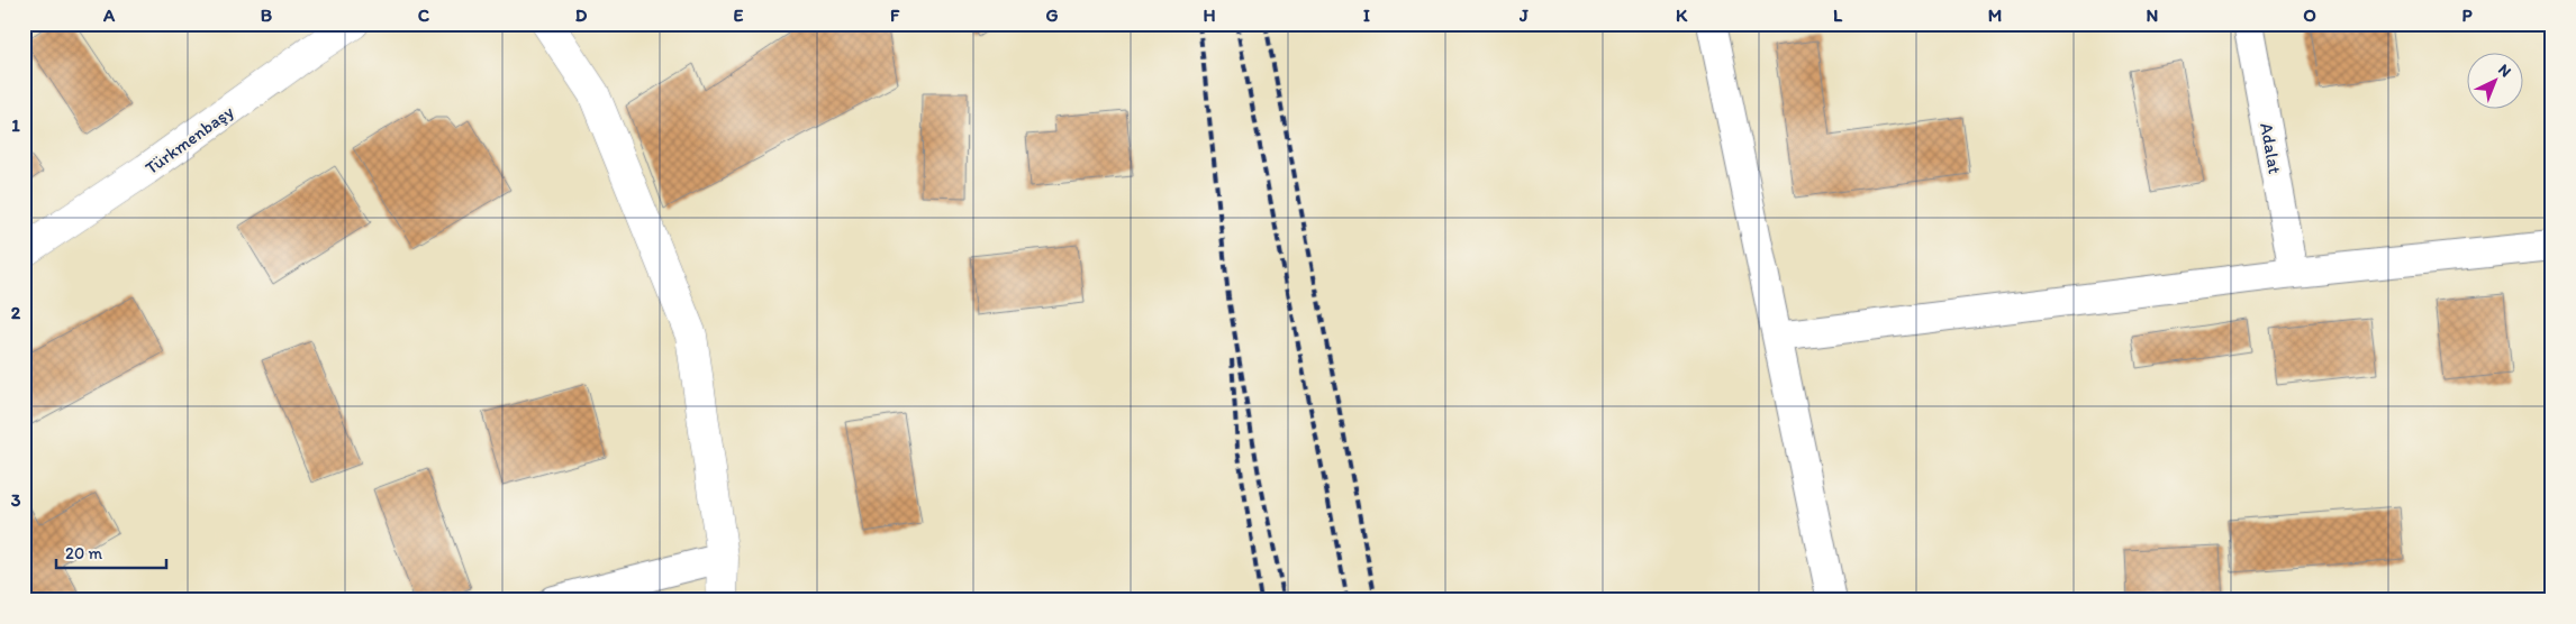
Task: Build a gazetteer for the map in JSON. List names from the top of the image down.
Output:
{
  "streets": {
    "street": ["Türkmenbaşy", "Adalat"]
  },
  "scale_bar": "20 m",
  "north": "top right",
  "grid": {
    "columns": [
      "A",
      "B",
      "C",
      "D",
      "E",
      "F",
      "G",
      "H",
      "I",
      "J",
      "K",
      "L",
      "M",
      "N",
      "O",
      "P"
    ],
    "rows": ["1", "2", "3"]
  }
}
